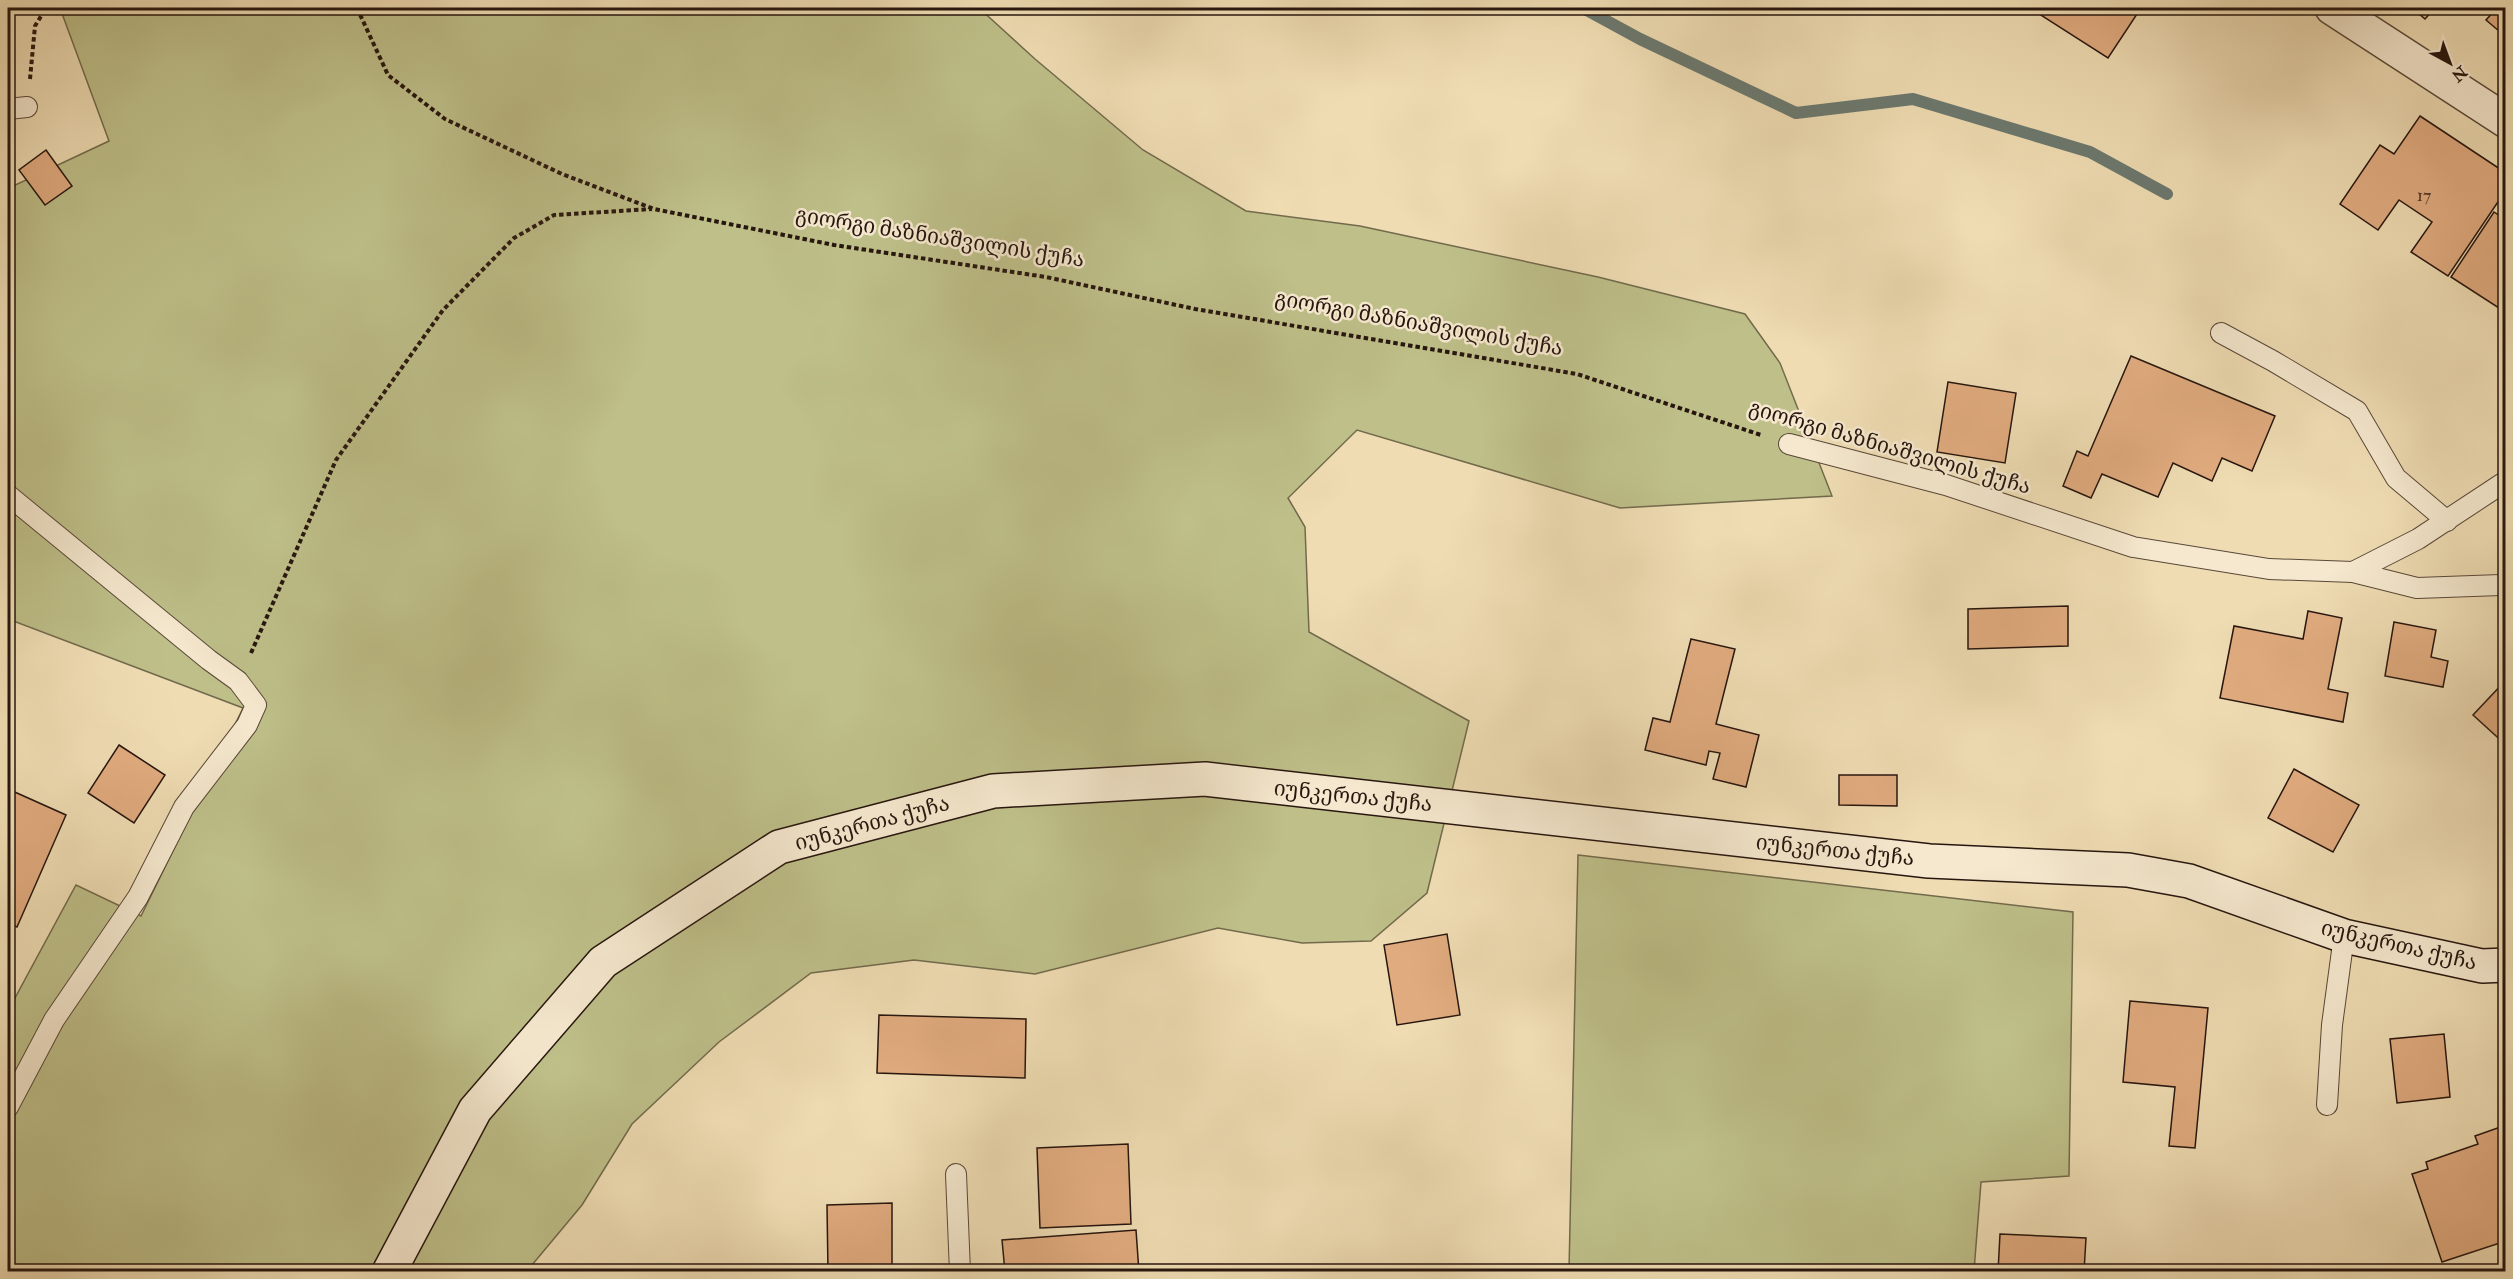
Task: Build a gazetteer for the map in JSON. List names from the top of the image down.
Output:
{
  "streets": {
    "main road": ["იუნკერთა ქუჩა"],
    "lane": ["გიორგი მაზნიაშვილის ქუჩა"]
  },
  "house_numbers": ["17"],
  "north": "bottom right"
}
